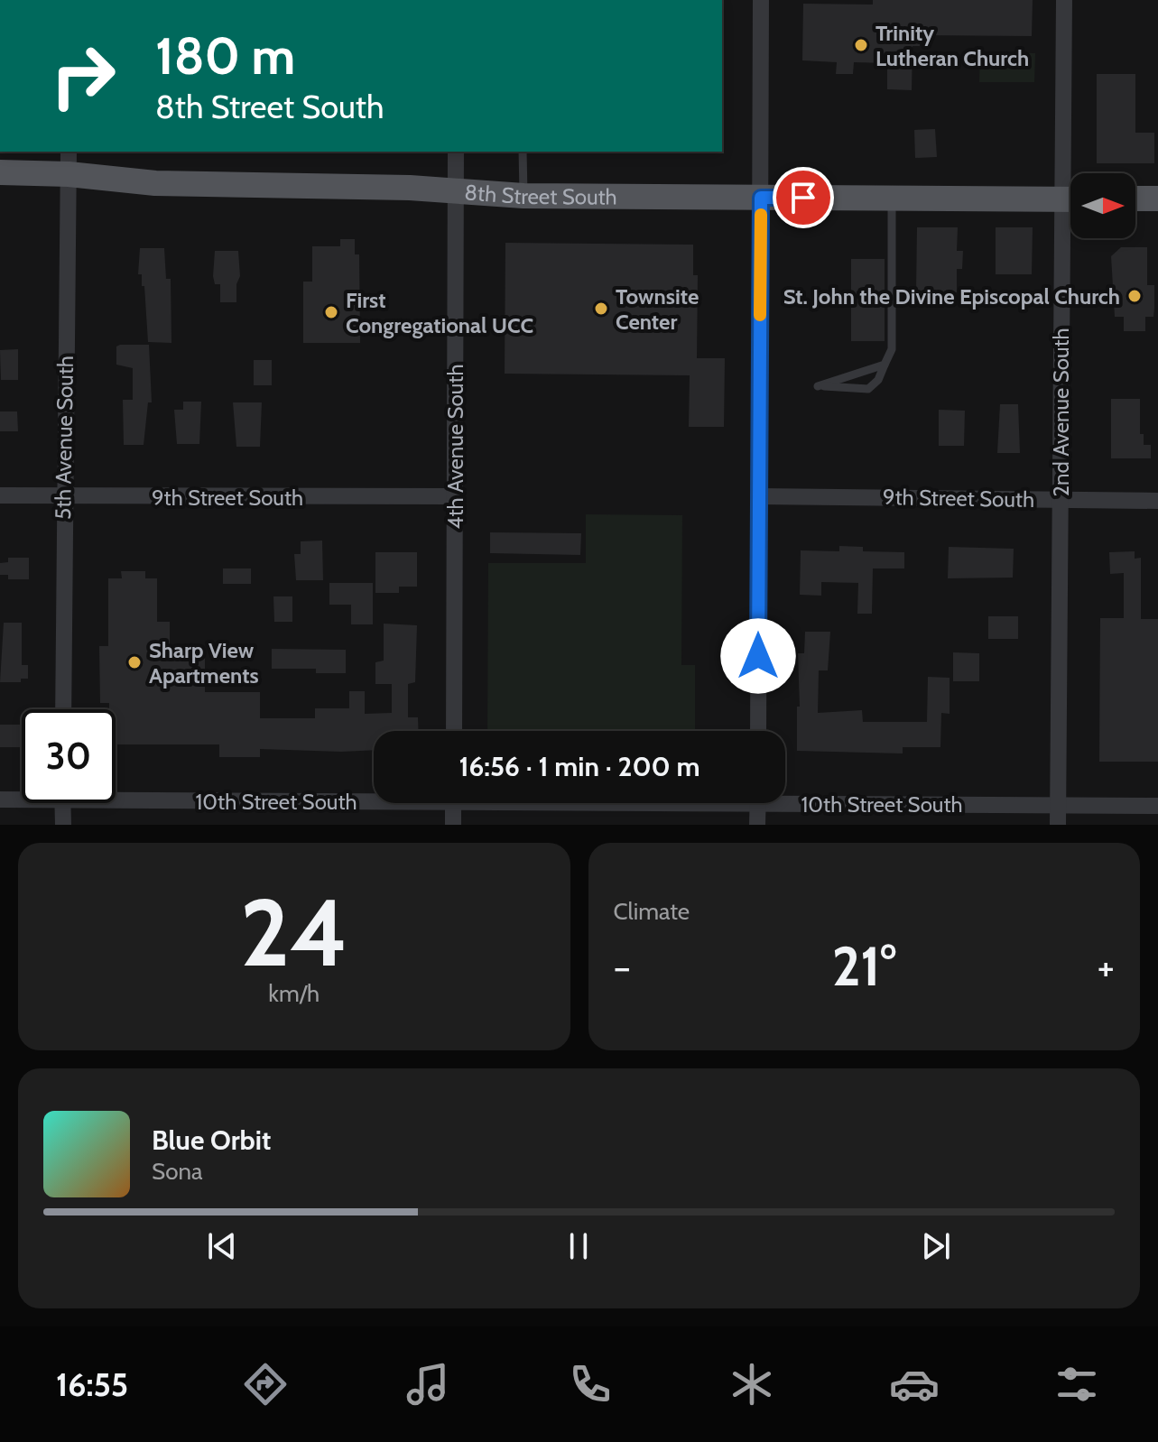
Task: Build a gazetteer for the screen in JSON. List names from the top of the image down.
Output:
{
  "streets": {
    "main road": ["8th Street South"],
    "street": [
      "2nd Avenue South",
      "5th Avenue South",
      "4th Avenue South",
      "9th Street South",
      "10th Street South"
    ]
  },
  "crossings": [
    ["8th Street South", "5th Avenue South"],
    ["8th Street South", "4th Avenue South"],
    ["2nd Avenue South", "9th Street South"],
    ["2nd Avenue South", "10th Street South"],
    ["5th Avenue South", "9th Street South"],
    ["4th Avenue South", "9th Street South"]
  ],
  "places": [
    "Trinity Lutheran Church",
    "St. John the Divine Episcopal Church",
    "Townsite Center",
    "First Congregational UCC",
    "Sharp View Apartments"
  ],
  "north": "right",
  "page": {
    "turn": ["180 m", "8th Street South"],
    "limit": "30",
    "trip": "16:56 · 1 min · 200 m",
    "tile": [
      ["24", "km/h"],
      "Climate"
    ],
    "heat": ["−", "21°", "+"],
    "song": ["Blue Orbit", "Sona"],
    "tabs": "16:55"
  }
}
